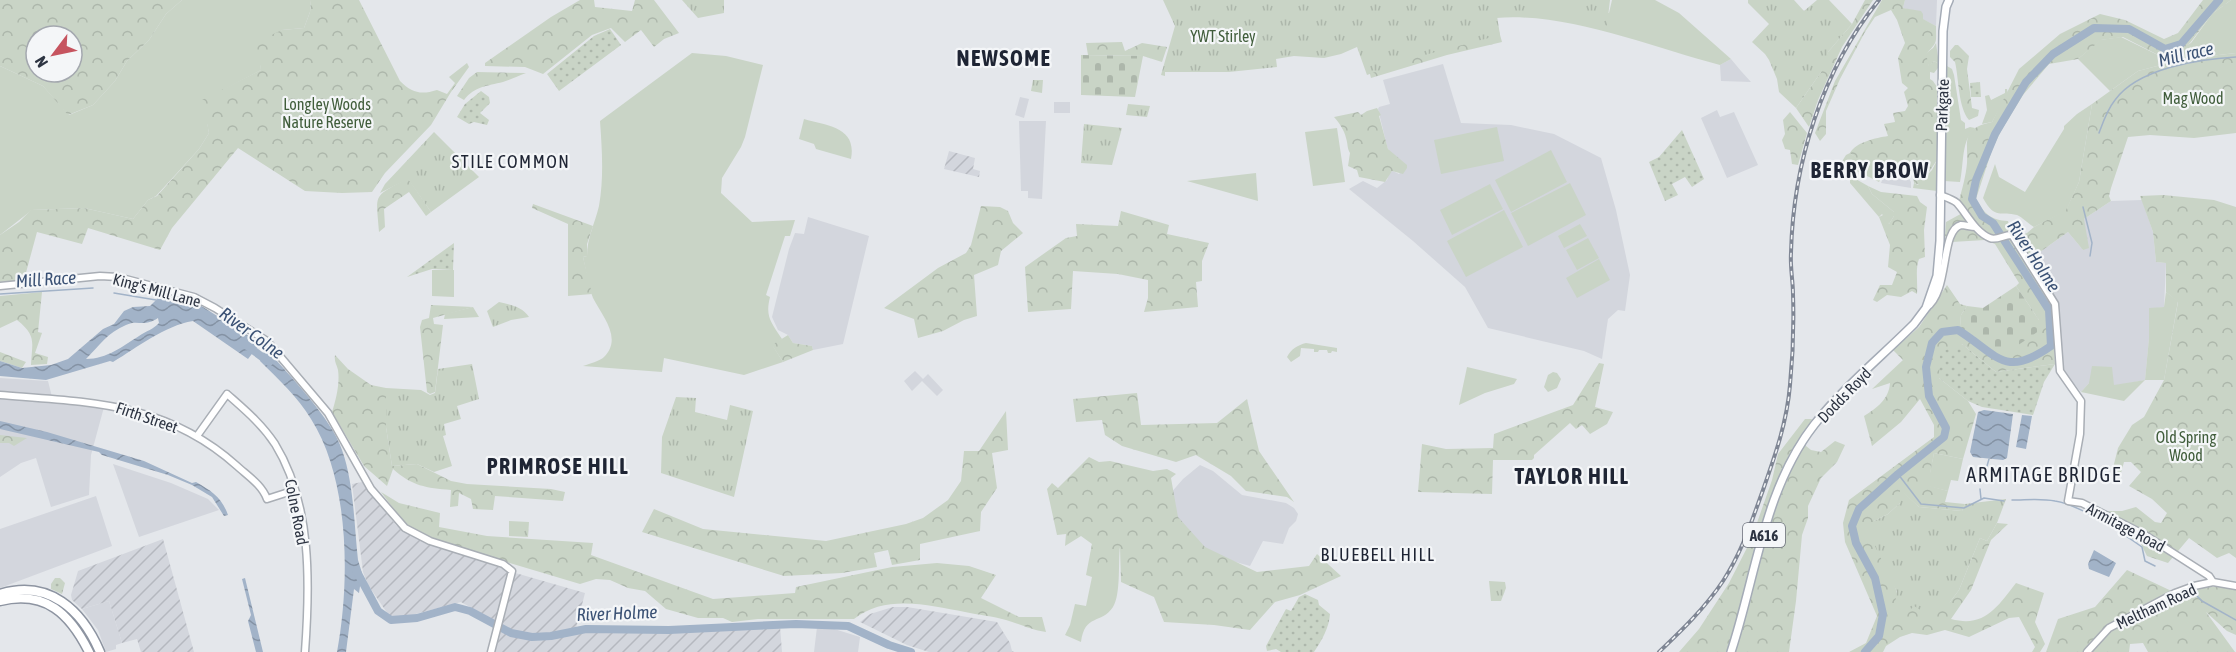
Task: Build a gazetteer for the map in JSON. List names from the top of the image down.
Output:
{
  "streets": {
    "main road": [
      "Parkgate",
      "King's Mill Lane",
      "Dodds Royd",
      "Firth Street",
      "Colne Road",
      "Armitage Road",
      "A616",
      "Meltham Road"
    ]
  },
  "crossings": [
    ["Parkgate", "A616"],
    ["Dodds Royd", "A616"],
    ["Firth Street", "Colne Road"],
    ["Armitage Road", "Meltham Road"]
  ],
  "districts": [
    "NEWSOME",
    "STILE COMMON",
    "BERRY BROW",
    "PRIMROSE HILL",
    "ARMITAGE BRIDGE",
    "TAYLOR HILL",
    "BLUEBELL HILL"
  ],
  "water": [
    "Mill race",
    "River Holme",
    "Mill Race",
    "River Colne"
  ],
  "parks": [
    "YWT Stirley",
    "Mag Wood",
    "Longley Woods Nature Reserve",
    "Old Spring Wood"
  ],
  "north": "bottom left"
}
